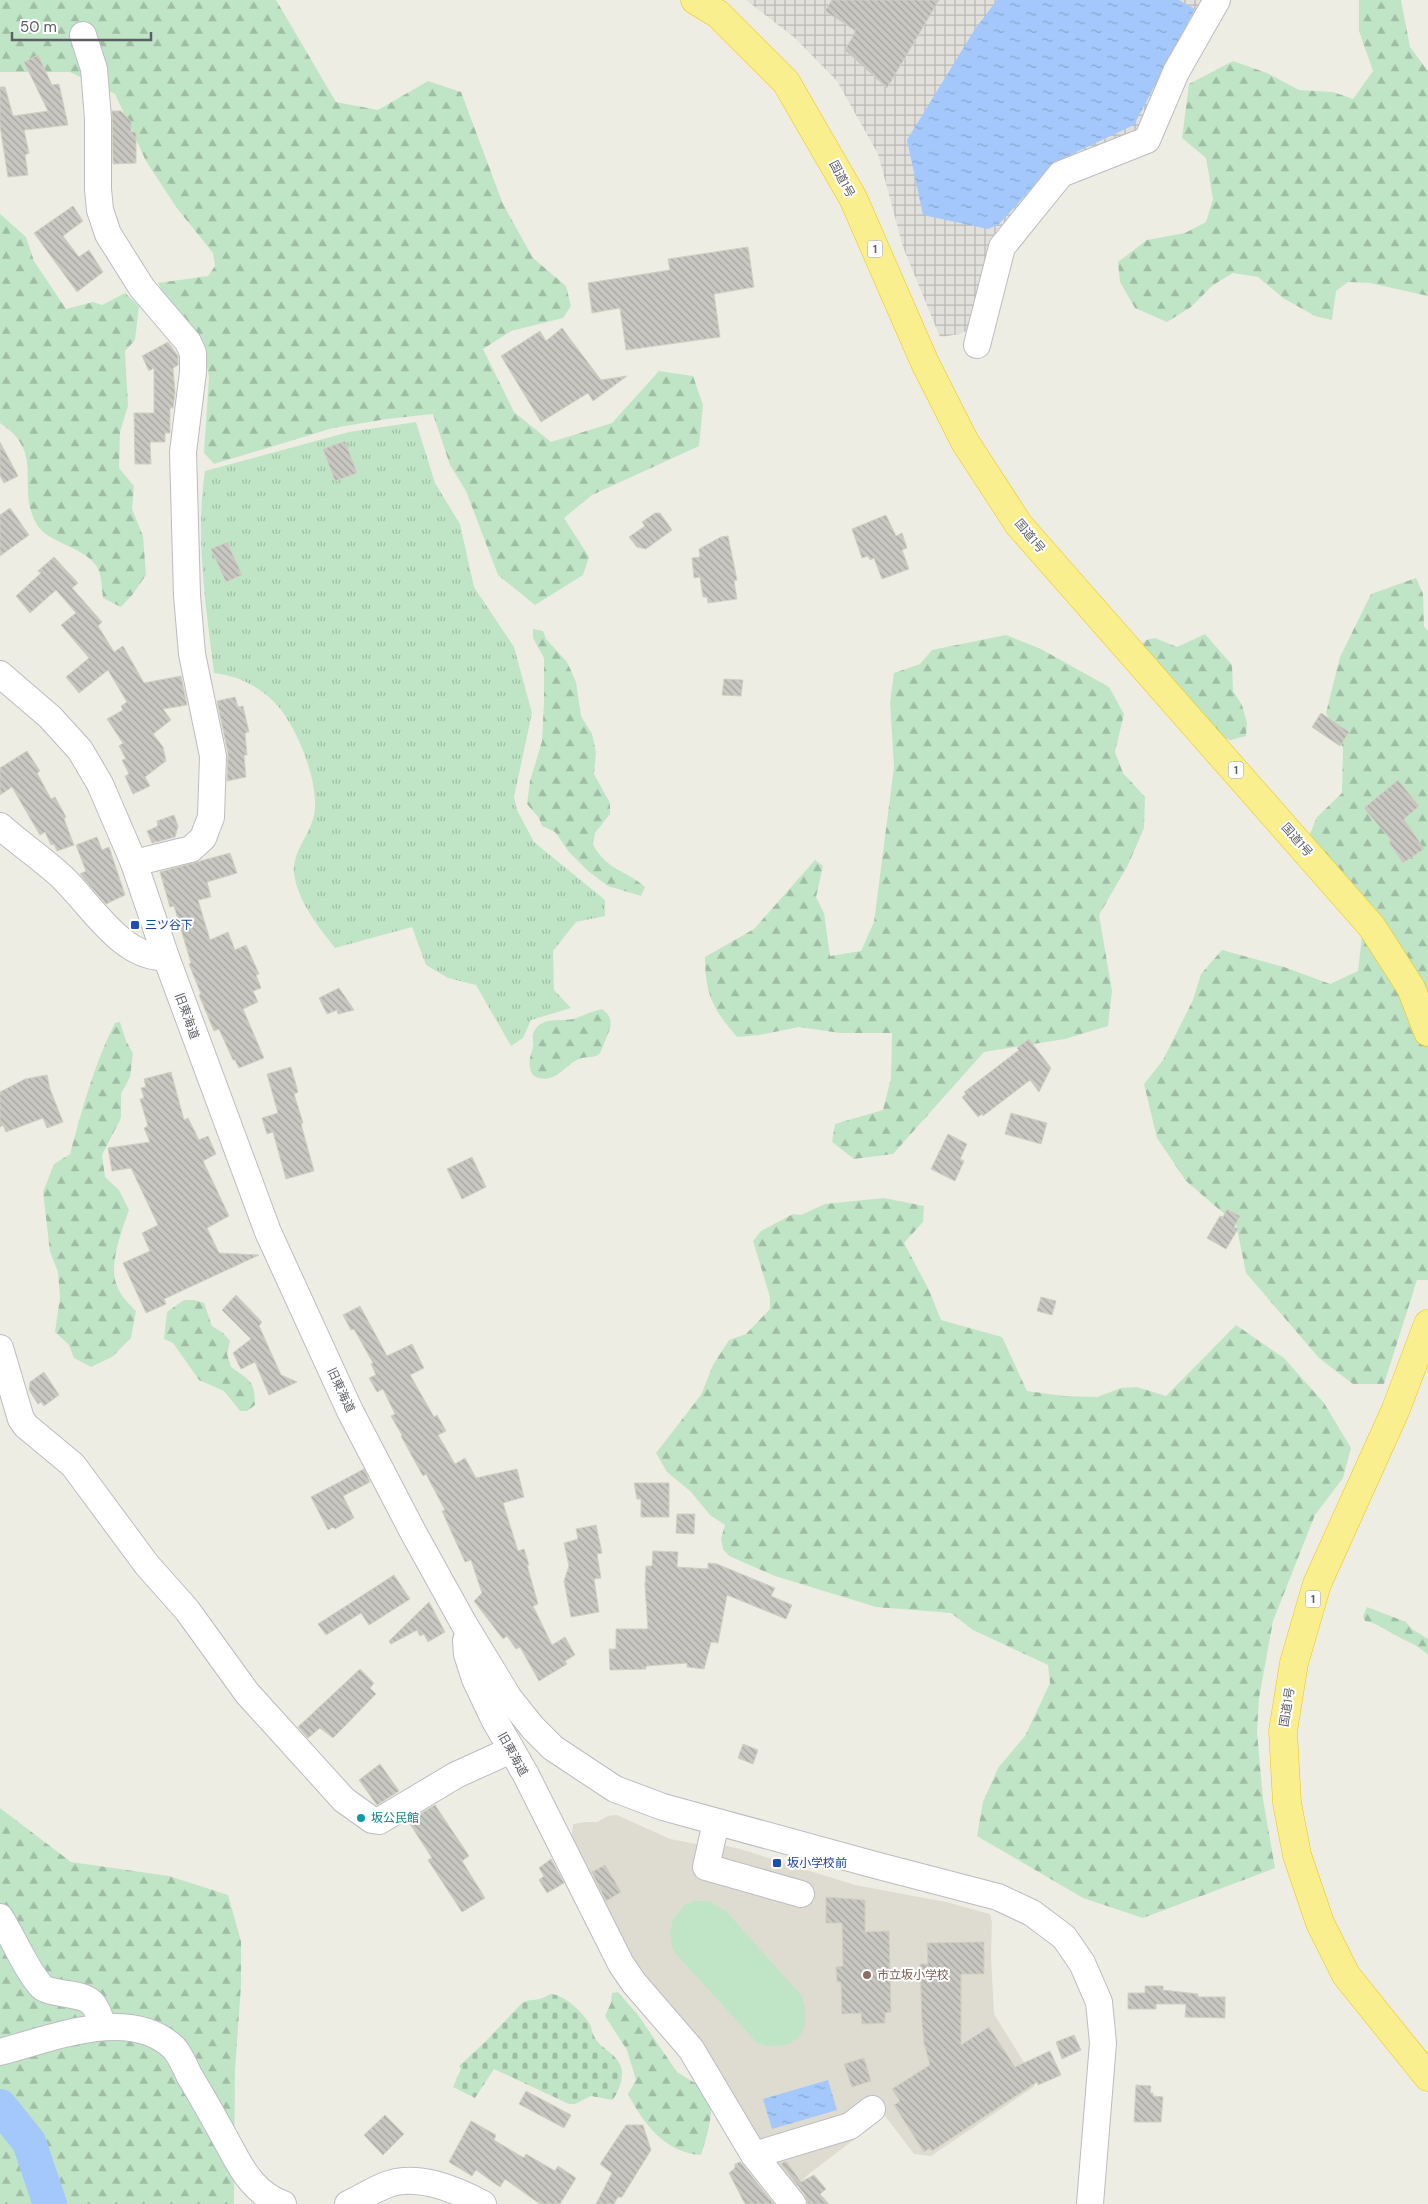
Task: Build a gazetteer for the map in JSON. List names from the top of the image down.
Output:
{
  "streets": {
    "highway": ["国道1号", "1"],
    "street": ["旧東海道"]
  },
  "places": {
    "transit": ["三ツ谷下", "坂小学校前"],
    "other": ["坂公民館", "市立坂小学校"]
  },
  "scale_bar": "50 m"
}
